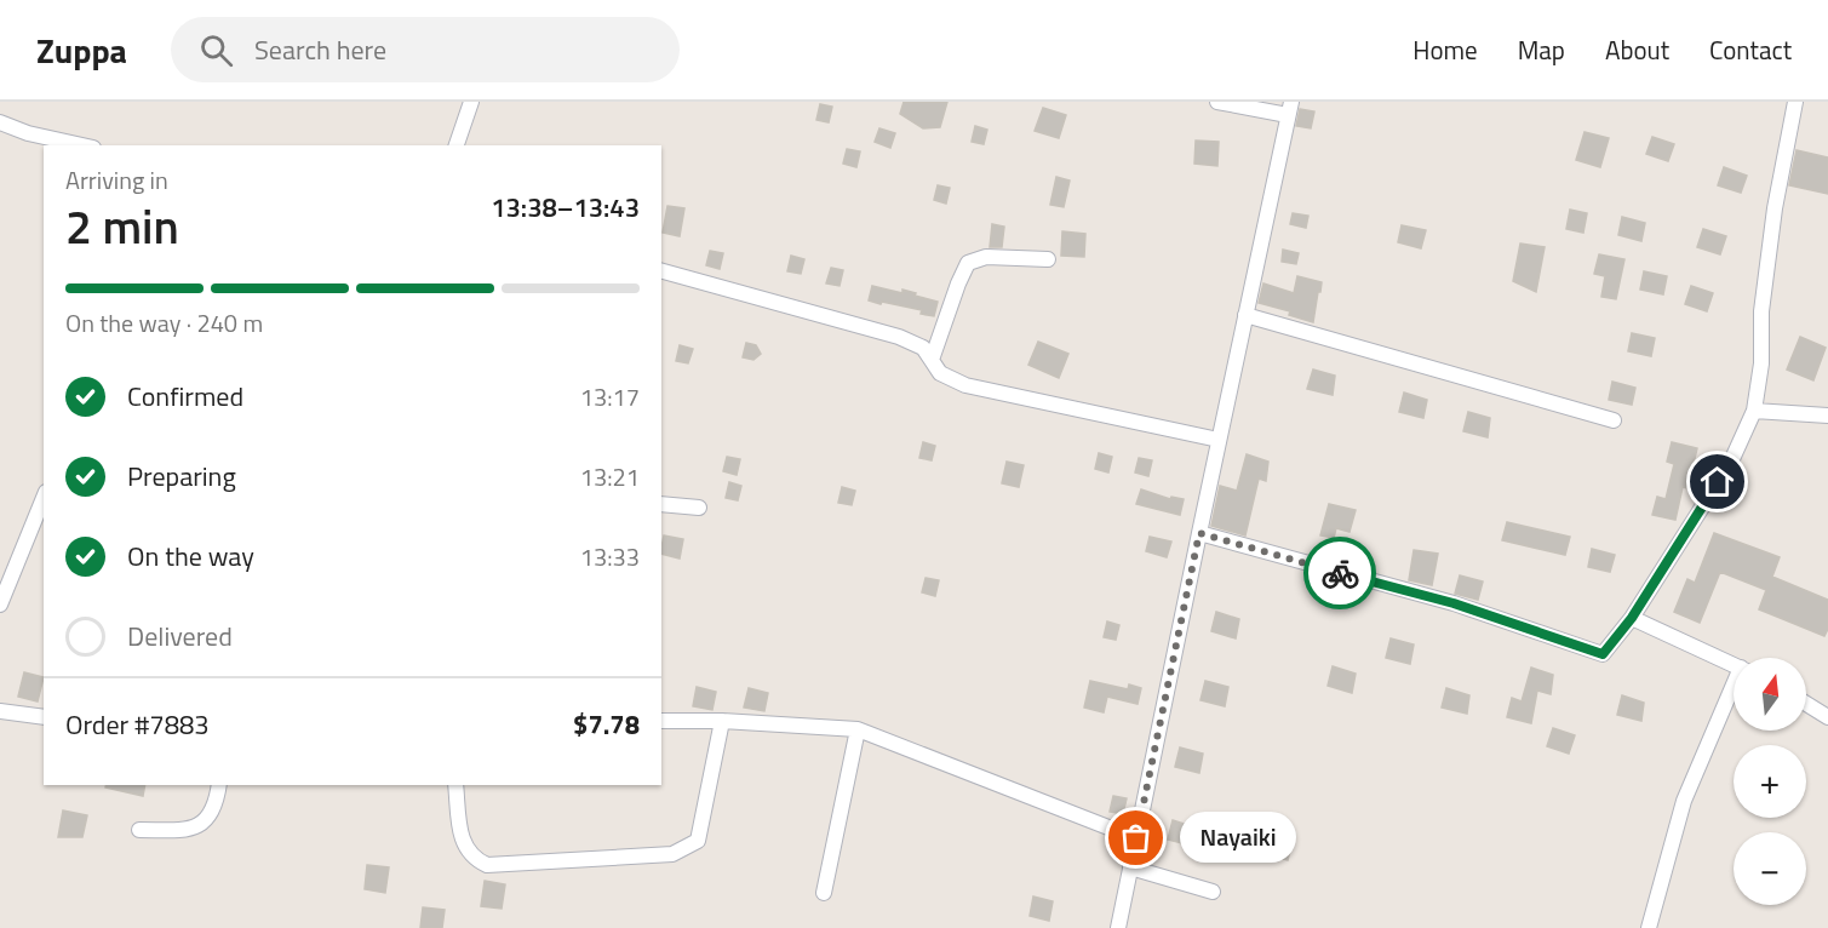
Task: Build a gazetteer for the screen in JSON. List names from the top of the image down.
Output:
{
  "places": ["Nayaiki"],
  "north": "top",
  "page": {
    "header": "Zuppa",
    "search": "Search here",
    "nav": [
      "Home",
      "Map",
      "About",
      "Contact"
    ],
    "heading": ["2 min", "Arriving in", "13:38–13:43"],
    "panel": ["Order #7883", "$7.78"],
    "bar": "On the way · 240 m",
    "list": [
      ["Confirmed", "13:17"],
      ["Preparing", "13:21"],
      ["On the way", "13:33"],
      "Delivered"
    ],
    "map_buttons": ["+", "−"],
    "bubble": "Nayaiki"
  }
}
